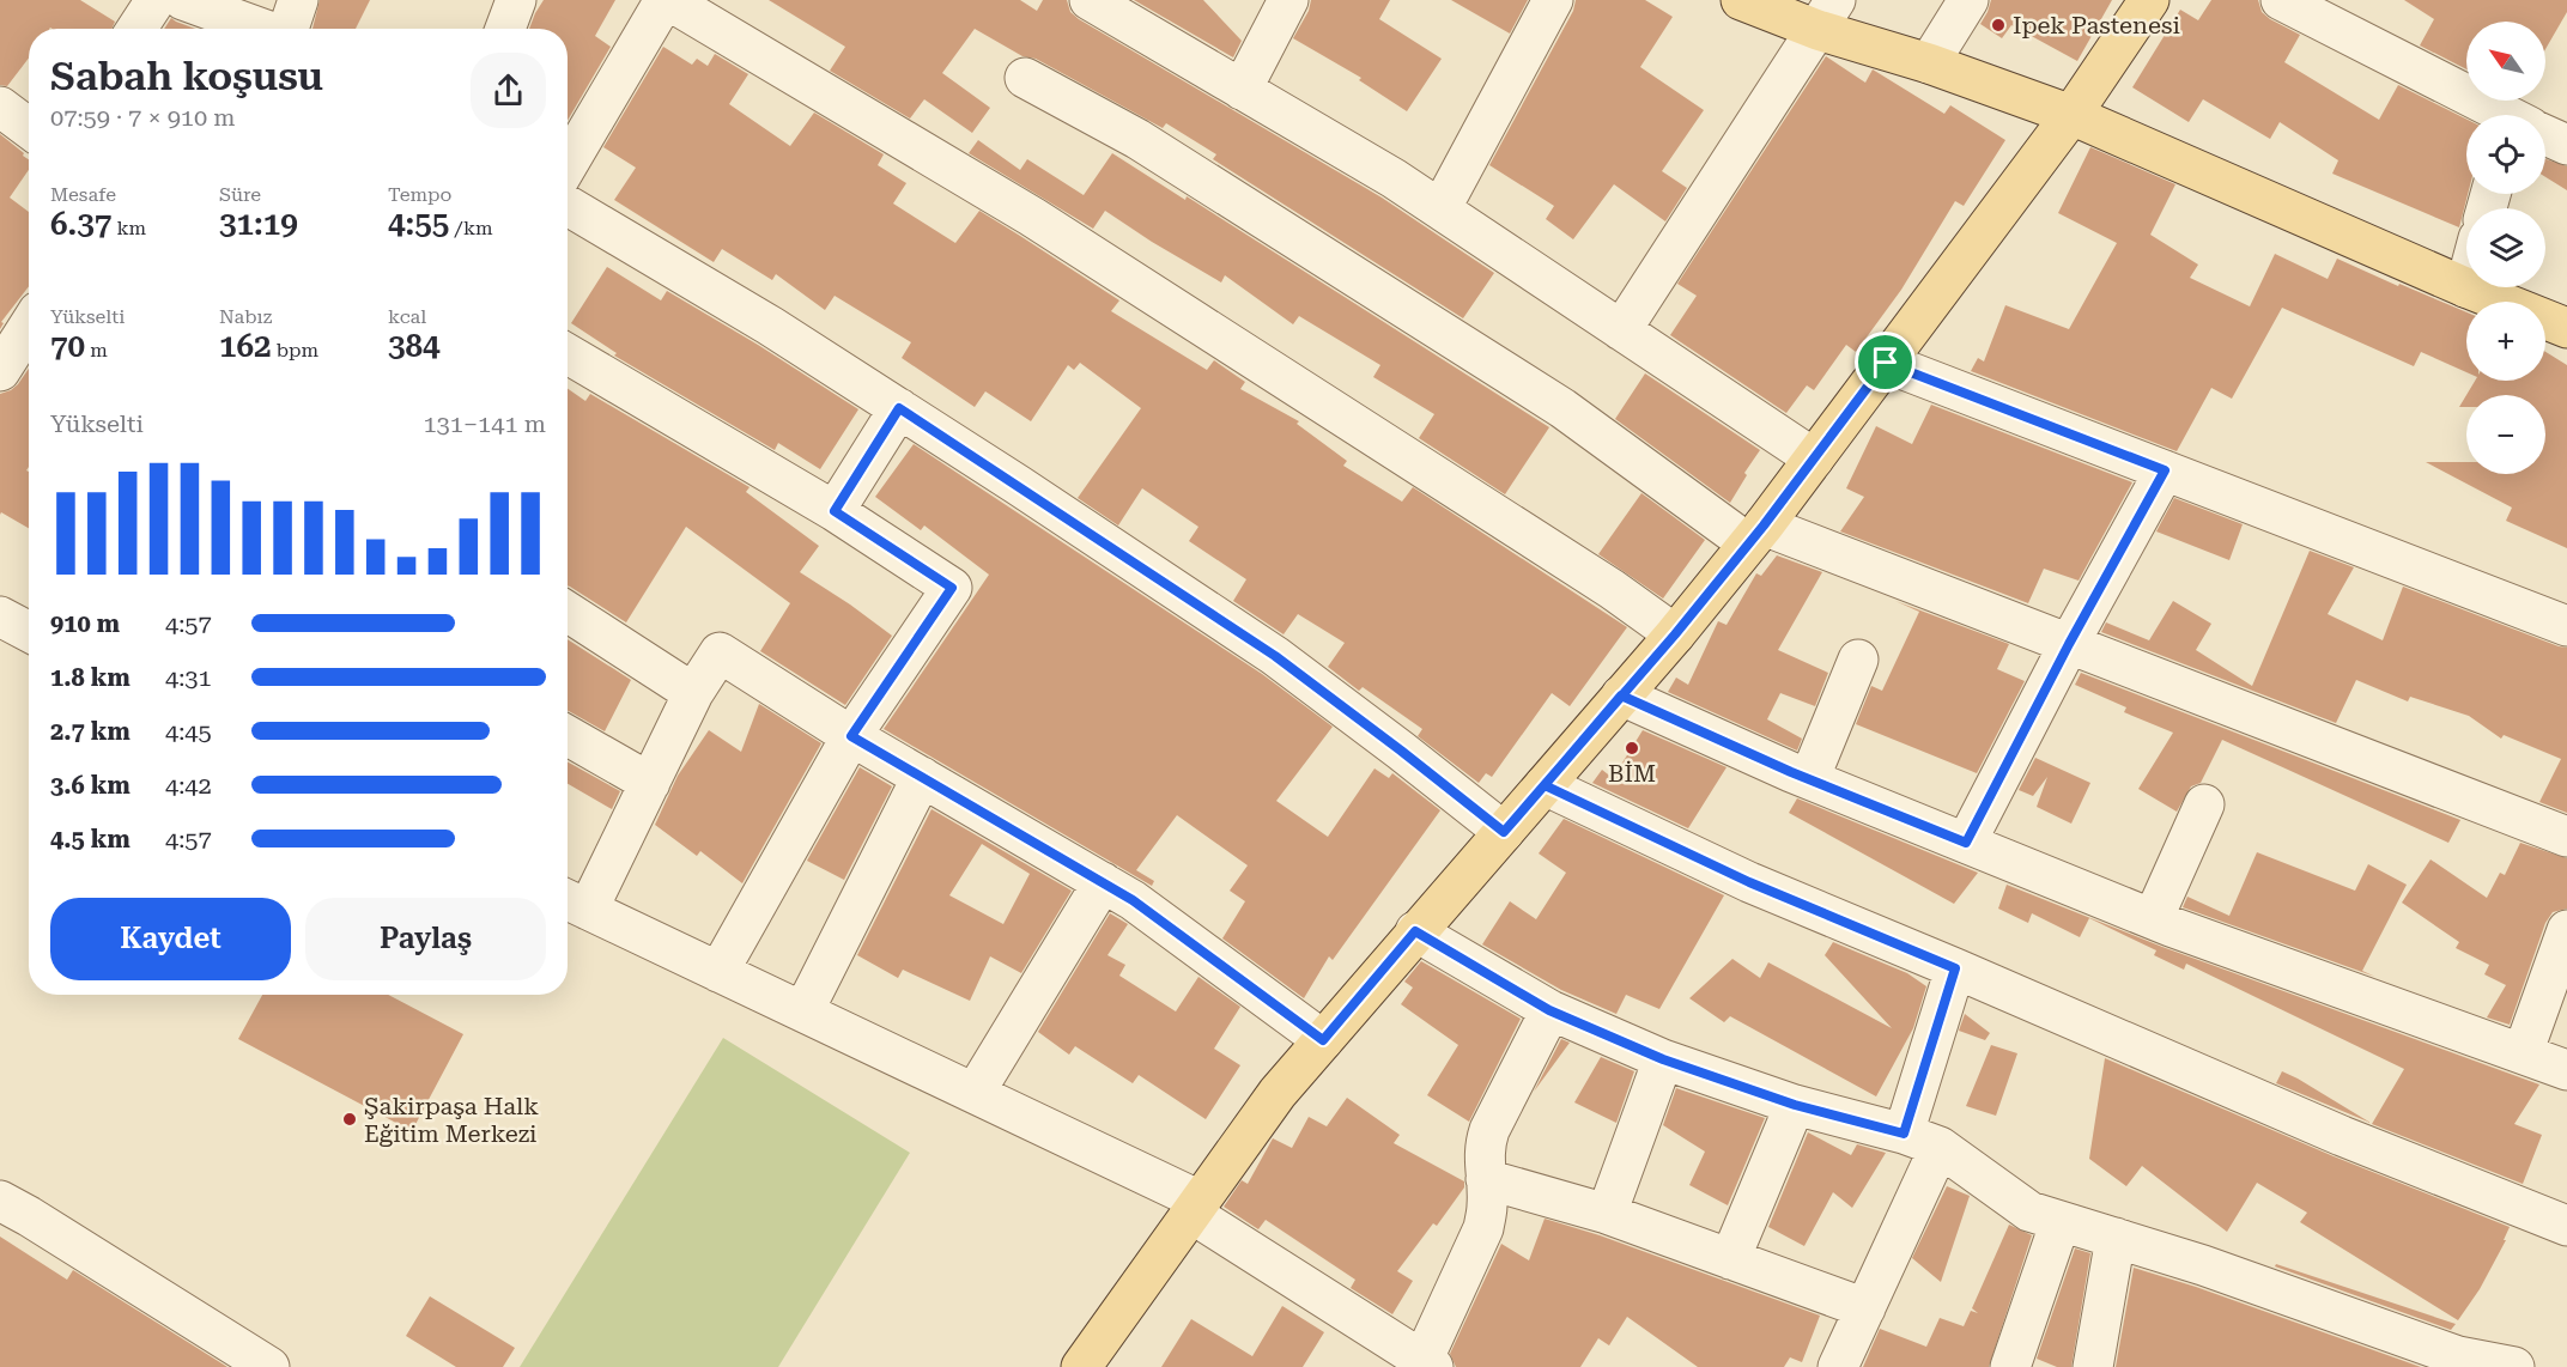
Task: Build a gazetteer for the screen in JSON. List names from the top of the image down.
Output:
{
  "places": ["Ipek Pastenesi", "BİM", "Şakirpaşa Halk Eğitim Merkezi"],
  "north": "top left",
  "page": {
    "map_buttons": ["+", "−"],
    "heading": ["Sabah koşusu", "07:59 · 7 × 910 m"],
    "stats": [
      ["Mesafe", "6.37 km"],
      ["Süre", "31:19"],
      ["Tempo", "4:55 /km"],
      ["Yükselti", "70 m"],
      ["Nabız", "162 bpm"],
      ["kcal", "384"]
    ],
    "chart": ["Yükselti", "131–141 m"],
    "list": [
      {
        "name": "910 m",
        "note": "4:57"
      },
      {
        "name": "1.8 km",
        "note": "4:31"
      },
      {
        "name": "2.7 km",
        "note": "4:45"
      },
      {
        "name": "3.6 km",
        "note": "4:42"
      },
      {
        "name": "4.5 km",
        "note": "4:57"
      }
    ],
    "buttons": ["Kaydet", "Paylaş"]
  }
}
